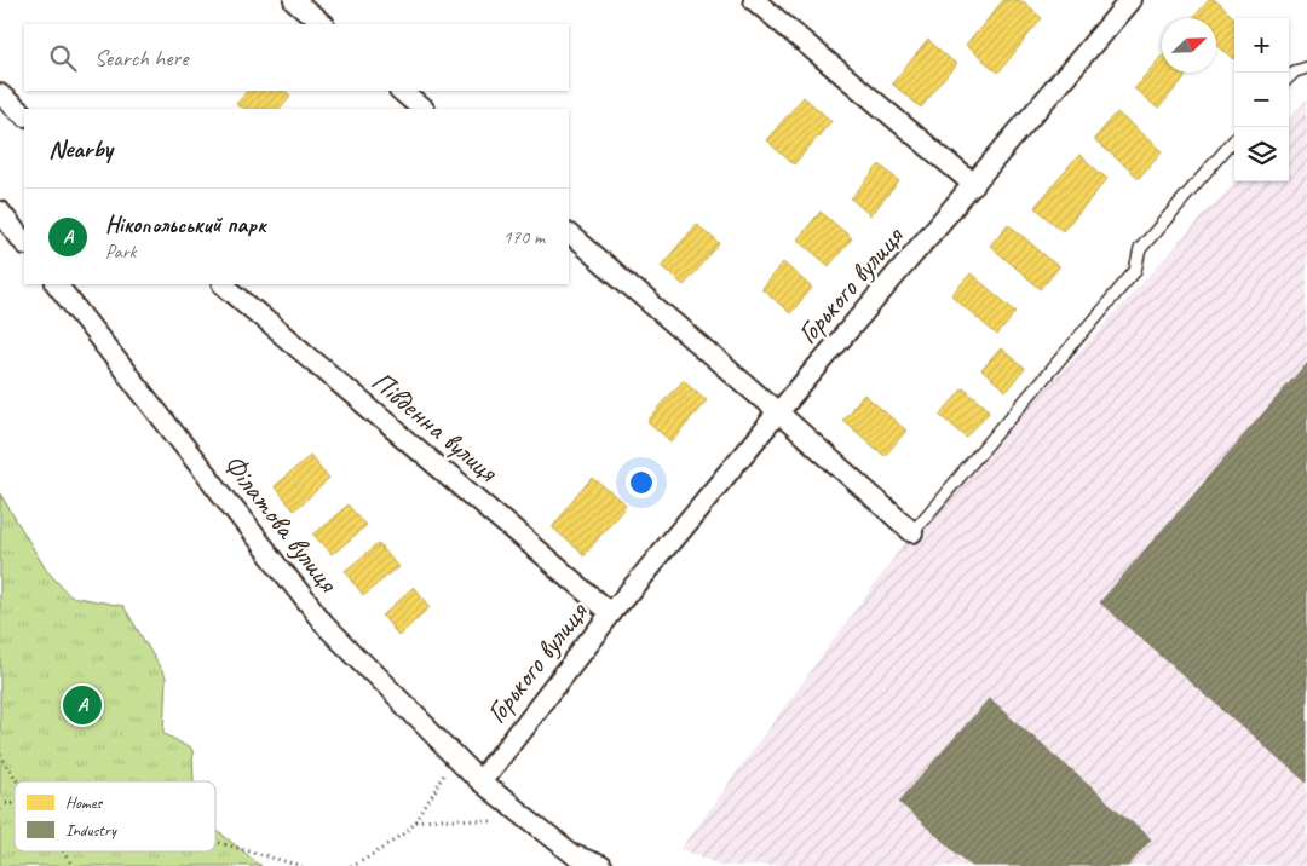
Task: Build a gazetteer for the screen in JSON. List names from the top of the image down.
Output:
{
  "streets": {
    "street": ["Горького вулиця", "Південна вулиця", "Філатова вулиця"]
  },
  "crossings": [
    ["Горького вулиця", "Південна вулиця"],
    ["Горького вулиця", "Філатова вулиця"]
  ],
  "legend": ["Homes", "Industry"],
  "north": "top right",
  "page": {
    "map_buttons": ["+", "−"],
    "search": "Search here",
    "heading": "Nearby",
    "list": [
      {
        "mark": "A",
        "name": "Нікопольський парк",
        "note": "Park",
        "value": "170 m"
      }
    ],
    "pins": "A"
  }
}
